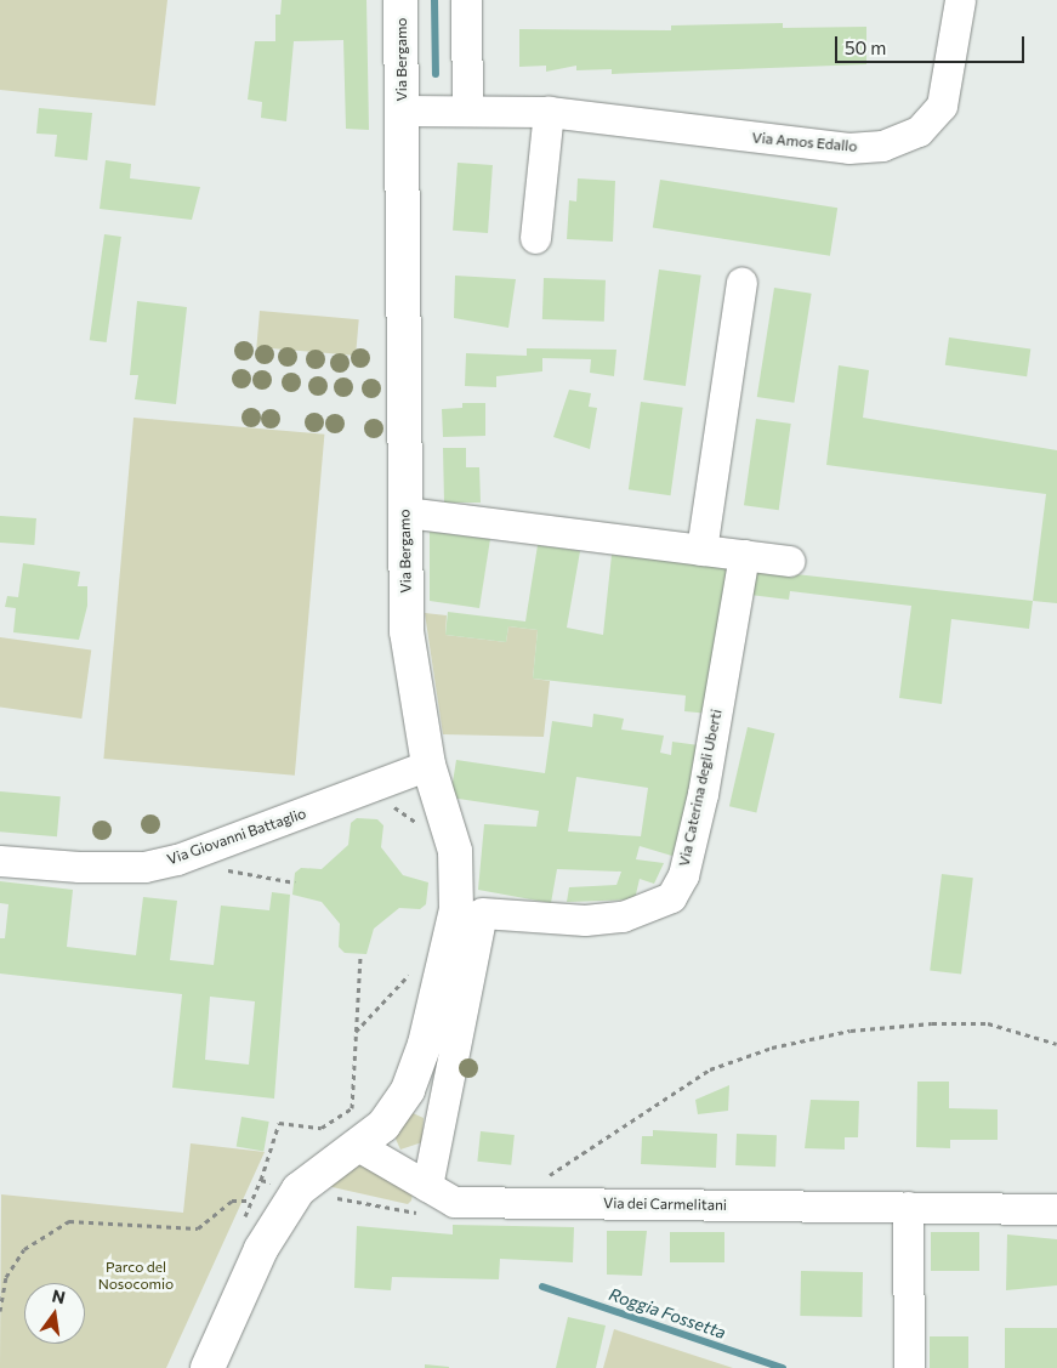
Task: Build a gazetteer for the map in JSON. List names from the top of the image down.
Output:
{
  "streets": {
    "main road": ["Via Bergamo"],
    "street": [
      "Via Amos Edallo",
      "Via Caterina degli Uberti",
      "Via Giovanni Battaglio",
      "Via dei Carmelitani"
    ]
  },
  "crossings": [
    ["Via Bergamo", "Via Amos Edallo"],
    ["Via Bergamo", "Via Giovanni Battaglio"],
    ["Via Bergamo", "Via dei Carmelitani"]
  ],
  "water": ["Roggia Fossetta"],
  "parks": ["Parco del Nosocomio"],
  "scale_bar": "50 m",
  "north": "top"
}
